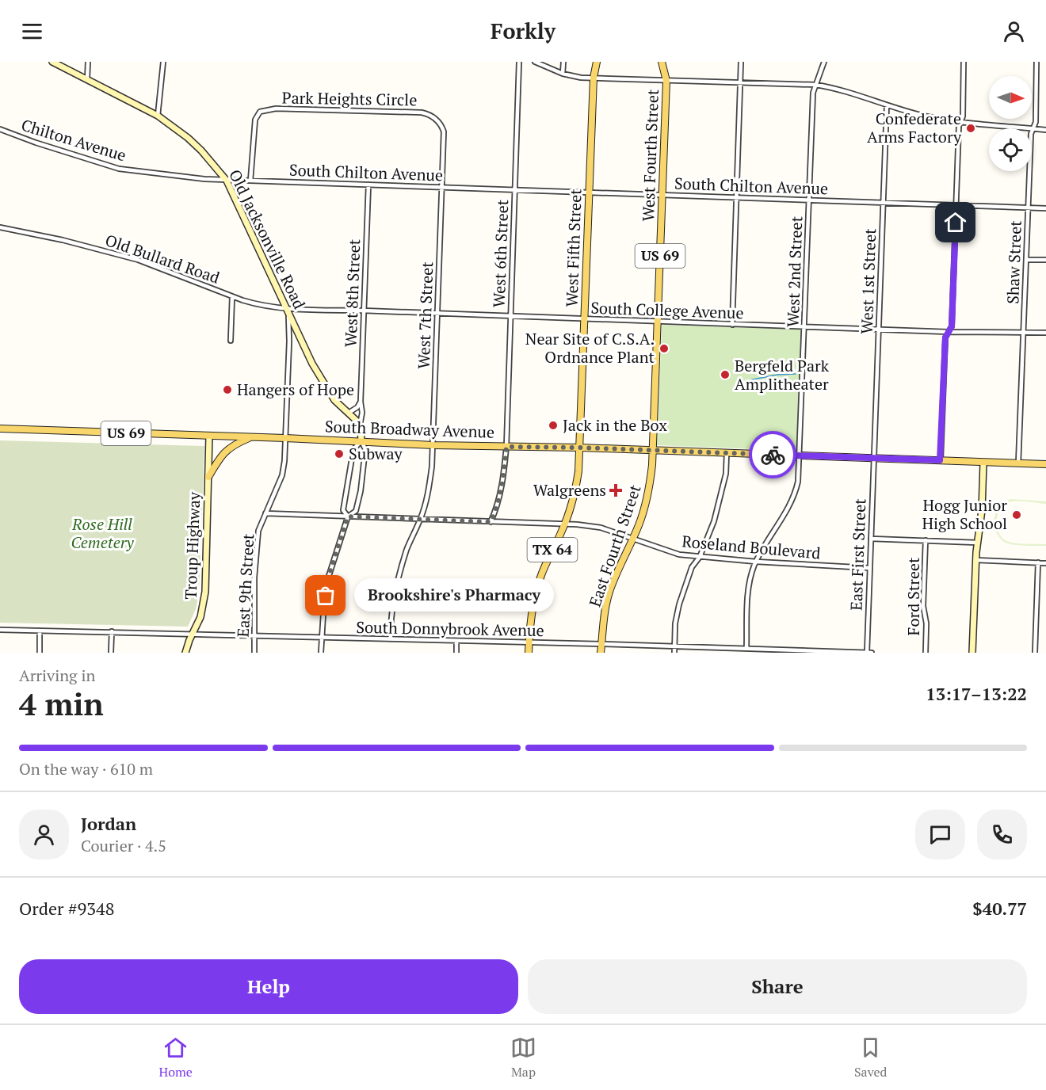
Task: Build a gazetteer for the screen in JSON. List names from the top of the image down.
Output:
{
  "streets": {
    "main road": [
      "West Fourth Street",
      "Old Jacksonville Road",
      "West Fifth Street",
      "US 69",
      "South Broadway Avenue",
      "Troup Highway",
      "East Fourth Street",
      "TX 64"
    ],
    "street": [
      "Park Heights Circle",
      "Chilton Avenue",
      "South Chilton Avenue",
      "West 6th Street",
      "Old Bullard Road",
      "Shaw Street",
      "West 2nd Street",
      "West 1st Street",
      "West 8th Street",
      "South College Avenue",
      "West 7th Street",
      "Roseland Boulevard",
      "East First Street",
      "East 9th Street",
      "Ford Street",
      "South Donnybrook Avenue"
    ]
  },
  "crossings": [
    ["Park Heights Circle", "South Chilton Avenue"],
    ["Park Heights Circle", "West 7th Street"],
    ["Chilton Avenue", "South Chilton Avenue"],
    ["Chilton Avenue", "Old Jacksonville Road"],
    ["West Fourth Street", "South Chilton Avenue"],
    ["West Fourth Street", "South College Avenue"],
    ["West Fourth Street", "South Broadway Avenue"],
    ["West Fourth Street", "East Fourth Street"],
    ["South Chilton Avenue", "Old Jacksonville Road"],
    ["South Chilton Avenue", "West Fifth Street"],
    ["South Chilton Avenue", "West 6th Street"],
    ["South Chilton Avenue", "Shaw Street"],
    ["South Chilton Avenue", "West 2nd Street"],
    ["South Chilton Avenue", "West 1st Street"],
    ["South Chilton Avenue", "West 8th Street"],
    ["South Chilton Avenue", "West 7th Street"],
    ["Old Jacksonville Road", "Old Bullard Road"],
    ["Old Jacksonville Road", "West 8th Street"],
    ["Old Jacksonville Road", "South College Avenue"],
    ["Old Jacksonville Road", "East 9th Street"],
    ["West Fifth Street", "South College Avenue"],
    ["West Fifth Street", "South Broadway Avenue"],
    ["West Fifth Street", "TX 64"],
    ["West 6th Street", "South College Avenue"],
    ["West 6th Street", "South Broadway Avenue"],
    ["West 6th Street", "Roseland Boulevard"],
    ["Old Bullard Road", "South College Avenue"],
    ["Old Bullard Road", "East 9th Street"],
    ["Shaw Street", "South College Avenue"],
    ["Shaw Street", "South Broadway Avenue"],
    ["West 2nd Street", "South College Avenue"],
    ["West 2nd Street", "South Broadway Avenue"],
    ["West 2nd Street", "Roseland Boulevard"],
    ["West 2nd Street", "South Donnybrook Avenue"],
    ["West 1st Street", "South College Avenue"],
    ["West 1st Street", "South Broadway Avenue"],
    ["West 1st Street", "East First Street"],
    ["West 8th Street", "South College Avenue"],
    ["South College Avenue", "West 7th Street"],
    ["South College Avenue", "East 9th Street"],
    ["West 7th Street", "South Broadway Avenue"],
    ["West 7th Street", "Roseland Boulevard"],
    ["West 7th Street", "South Donnybrook Avenue"],
    ["South Broadway Avenue", "Troup Highway"],
    ["South Broadway Avenue", "East Fourth Street"],
    ["South Broadway Avenue", "TX 64"],
    ["South Broadway Avenue", "East First Street"],
    ["South Broadway Avenue", "East 9th Street"],
    ["Troup Highway", "South Donnybrook Avenue"],
    ["East Fourth Street", "Roseland Boulevard"],
    ["East Fourth Street", "South Donnybrook Avenue"],
    ["Roseland Boulevard", "TX 64"],
    ["Roseland Boulevard", "East First Street"],
    ["Roseland Boulevard", "East 9th Street"],
    ["TX 64", "South Donnybrook Avenue"],
    ["East First Street", "South Donnybrook Avenue"],
    ["East 9th Street", "South Donnybrook Avenue"]
  ],
  "parks": ["Rose Hill Cemetery"],
  "places": {
    "other": [
      "Confederate Arms Factory",
      "Near Site of C.S.A. Ordnance Plant",
      "Bergfeld Park Amplitheater",
      "Hangers of Hope",
      "Jack in the Box",
      "Subway",
      "Hogg Junior High School",
      "Brookshire's Pharmacy"
    ],
    "health": ["Walgreens"]
  },
  "north": "right",
  "page": {
    "header": "Forkly",
    "bubble": "Brookshire's Pharmacy",
    "heading": ["4 min", "Arriving in", "13:17–13:22"],
    "panel": [
      "Jordan",
      "Courier · 4.5",
      "Order #9348",
      "$40.77"
    ],
    "bar": "On the way · 610 m",
    "buttons": ["Help", "Share"],
    "tabs": ["Home", "Map", "Saved"]
  }
}
